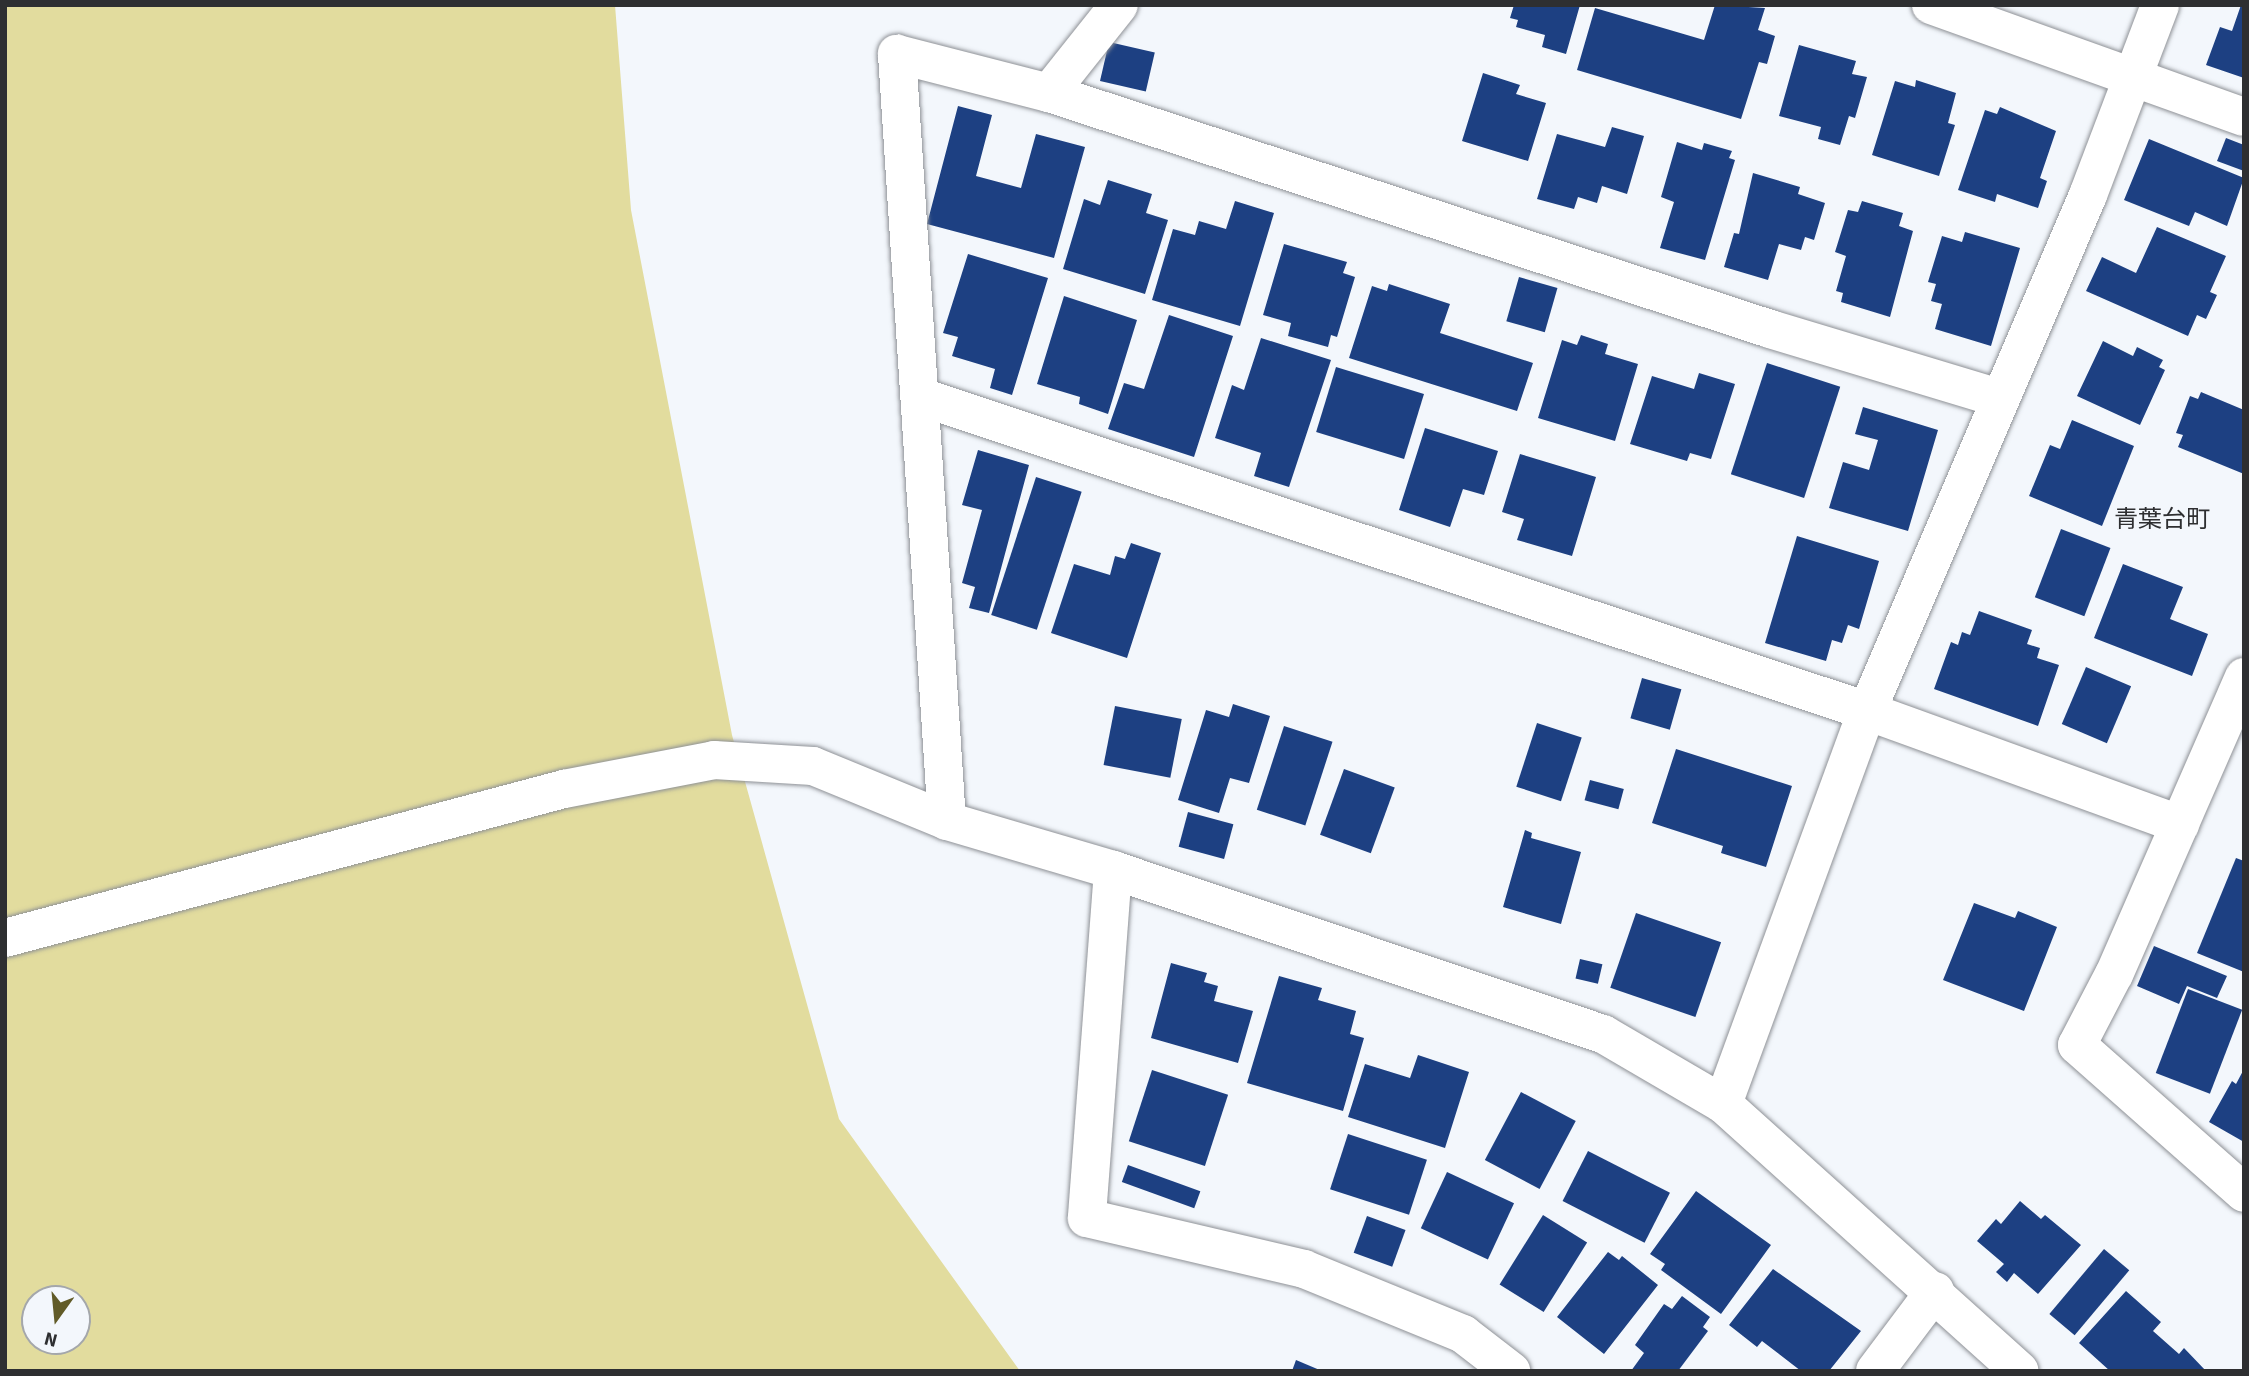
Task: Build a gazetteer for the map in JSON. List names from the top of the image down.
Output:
{
  "districts": ["青葉台町"],
  "north": "bottom"
}
